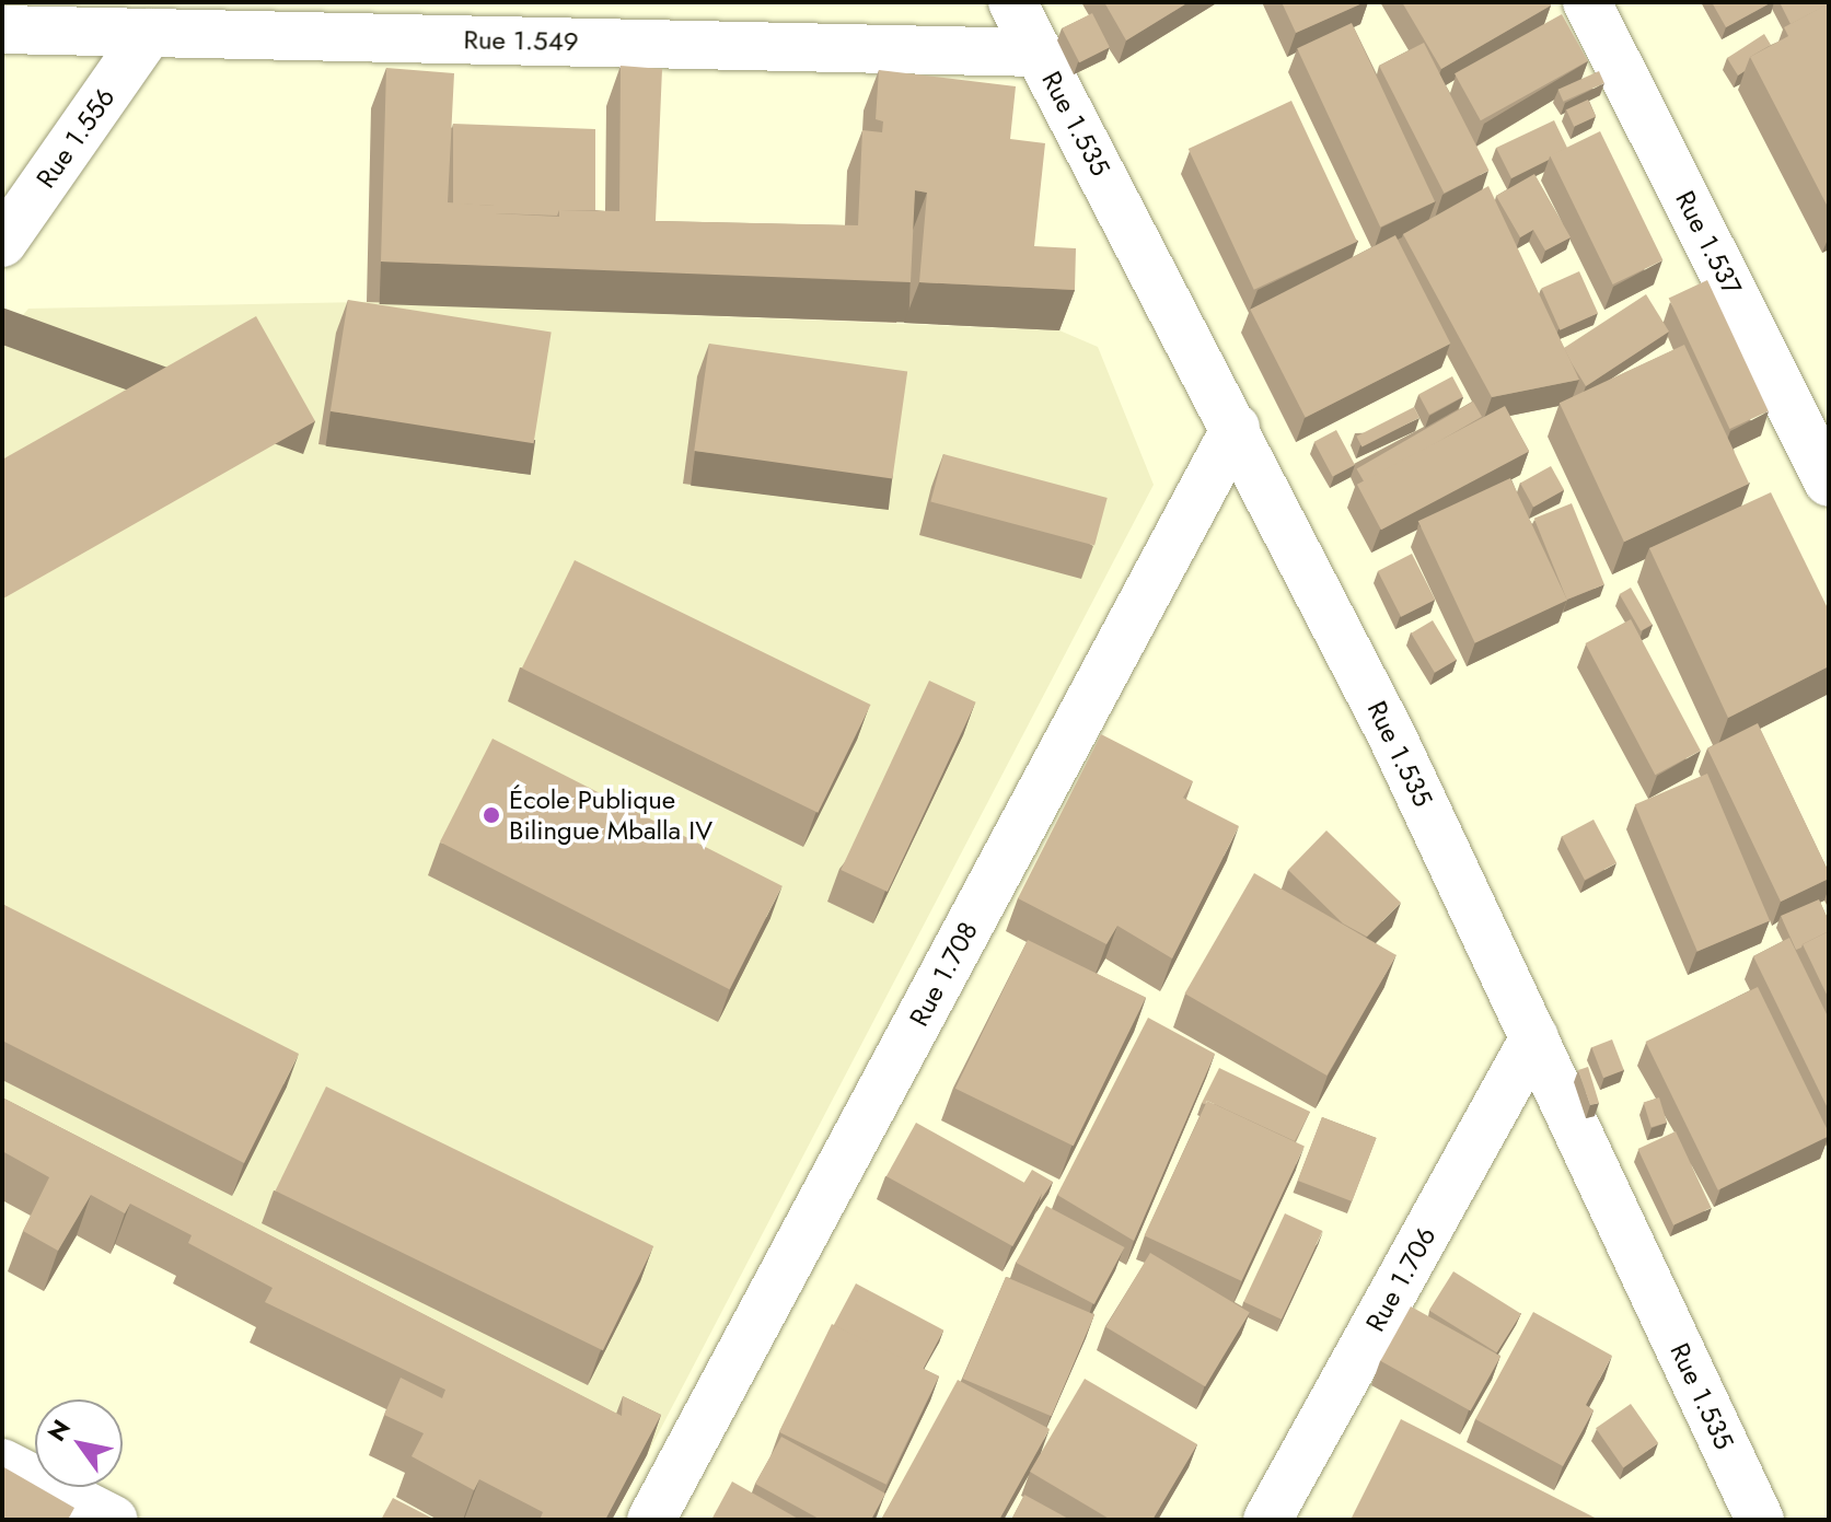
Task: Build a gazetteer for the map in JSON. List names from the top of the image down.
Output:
{
  "streets": {
    "street": [
      "Rue 1.549",
      "Rue 1.535",
      "Rue 1.556",
      "Rue 1.537",
      "Rue 1.708",
      "Rue 1.706"
    ]
  },
  "crossings": [
    ["Rue 1.549", "Rue 1.535"],
    ["Rue 1.549", "Rue 1.556"],
    ["Rue 1.535", "Rue 1.708"],
    ["Rue 1.535", "Rue 1.706"]
  ],
  "places": ["École Publique Bilingue Mballa IV"],
  "north": "top left"
}
